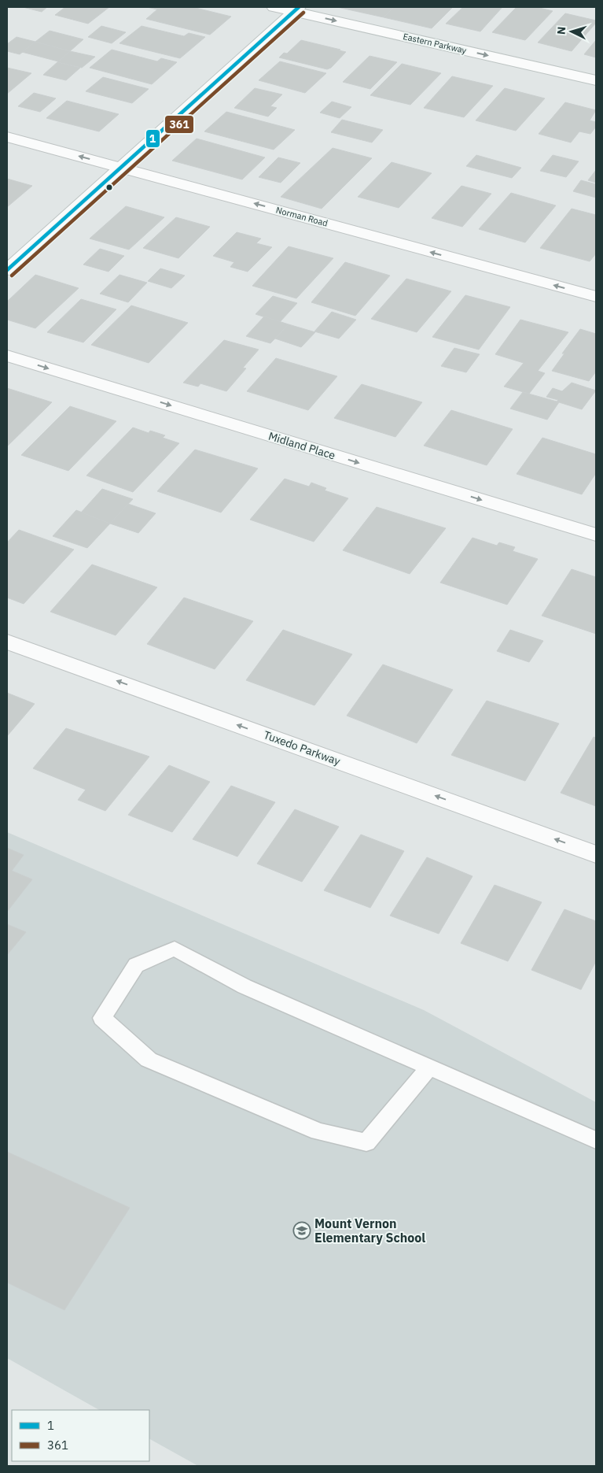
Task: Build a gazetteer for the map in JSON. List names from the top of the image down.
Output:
{
  "streets": {
    "street": [
      "Eastern Parkway",
      "Norman Road",
      "Midland Place",
      "Tuxedo Parkway"
    ]
  },
  "one_way": [
    "Eastern Parkway",
    "Norman Road",
    "Midland Place",
    "Tuxedo Parkway"
  ],
  "places": {
    "school or university": ["Mount Vernon Elementary School"]
  },
  "lines": ["transit line 1", "transit line 361"],
  "legend": ["1", "361"],
  "north": "left"
}
